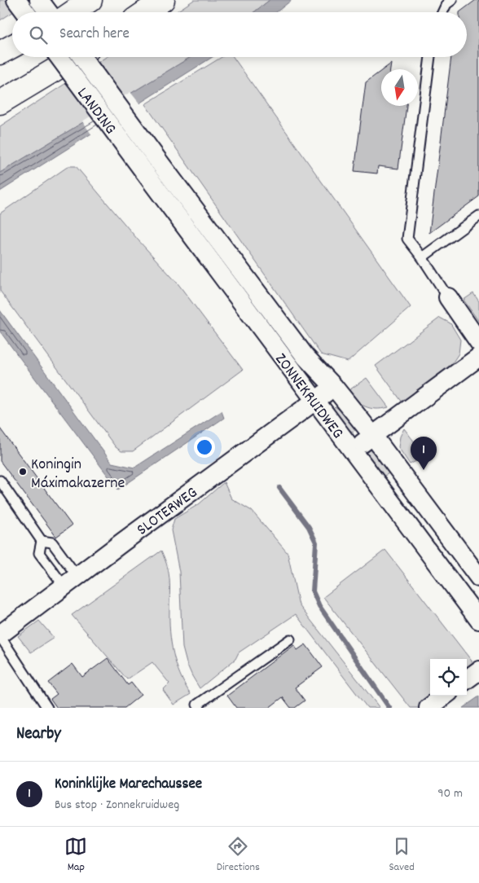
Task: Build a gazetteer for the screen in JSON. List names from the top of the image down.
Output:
{
  "streets": {
    "street": ["LANDING", "ZONNEKRUIDWEG", "SLOTERWEG"]
  },
  "crossings": [
    ["LANDING", "ZONNEKRUIDWEG"],
    ["ZONNEKRUIDWEG", "SLOTERWEG"]
  ],
  "places": ["Koningin Máximakazerne"],
  "north": "bottom",
  "page": {
    "search": "Search here",
    "pins": "1",
    "heading": "Nearby",
    "list": [
      {
        "mark": "1",
        "name": "Koninklijke Marechaussee",
        "note": "Bus stop · Zonnekruidweg",
        "value": "90 m"
      }
    ],
    "nav": ["Map", "Directions", "Saved"]
  }
}
